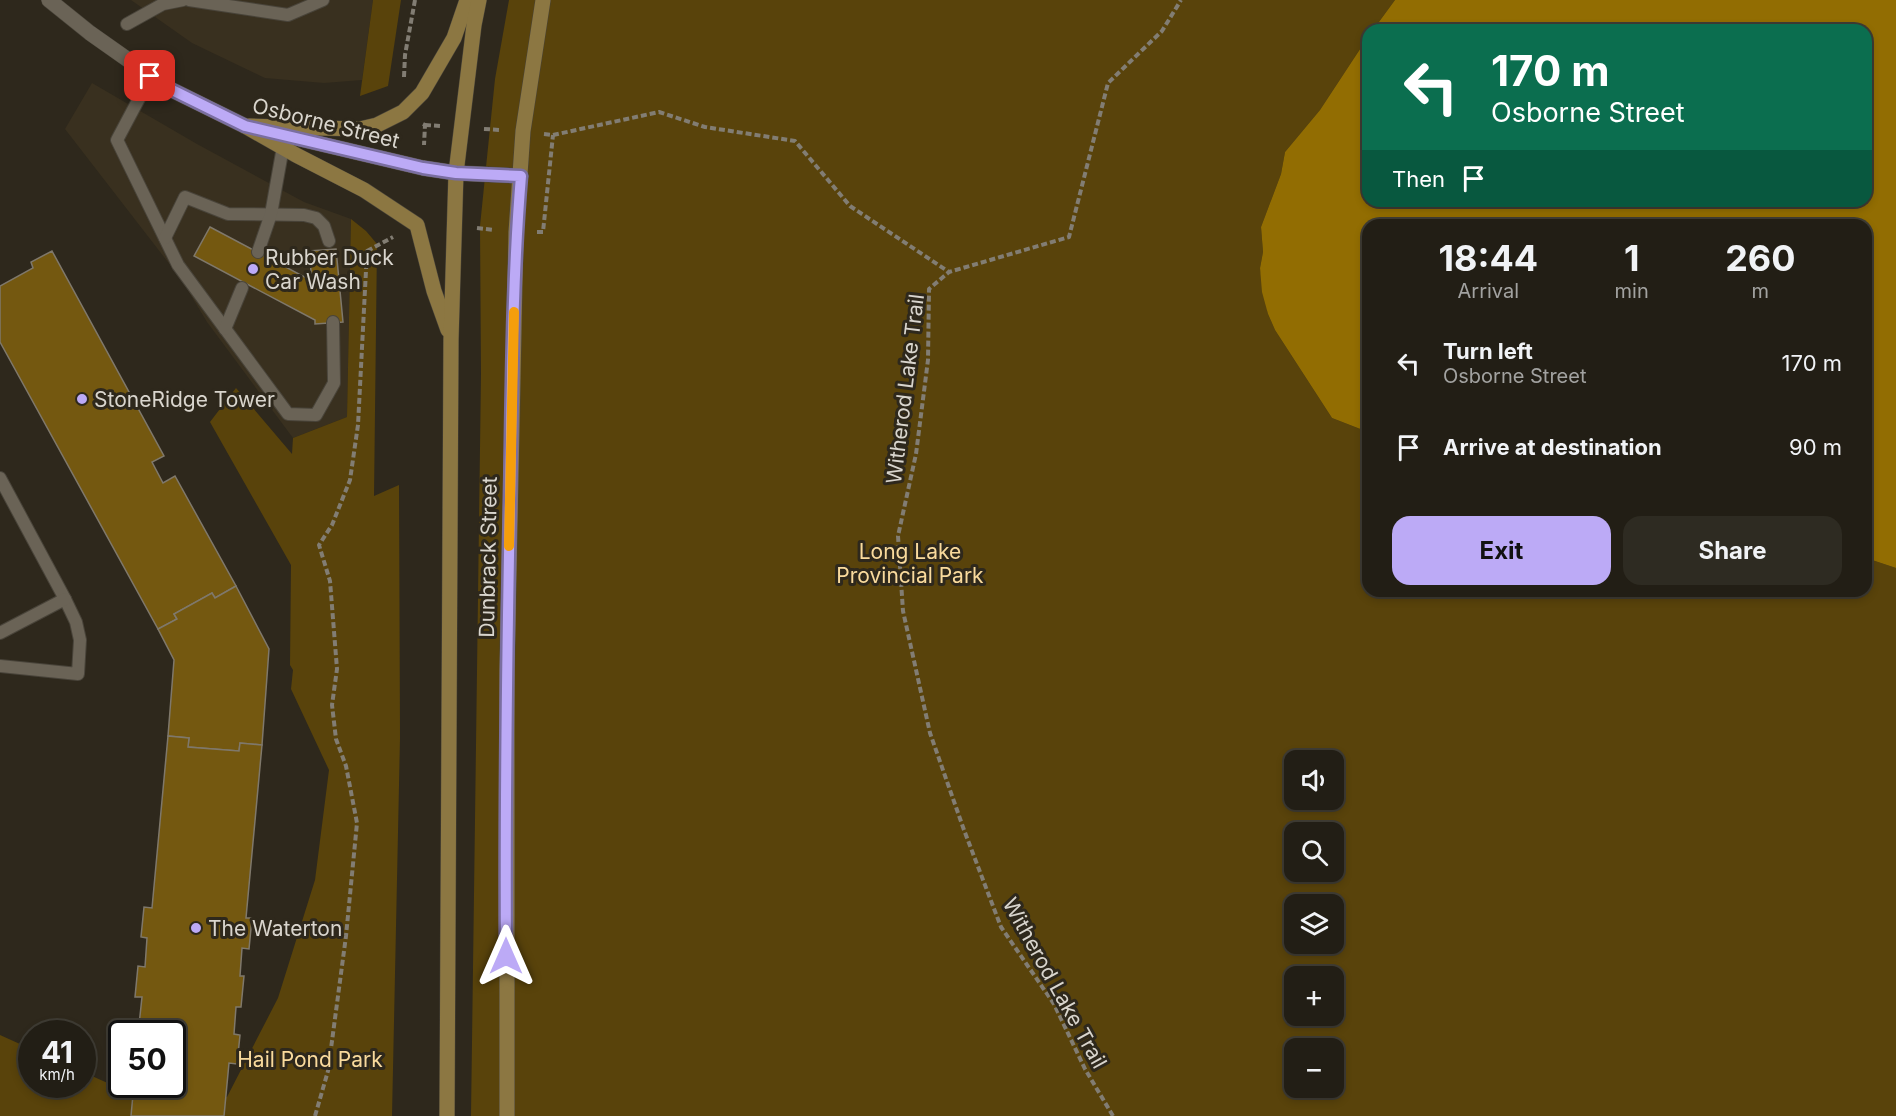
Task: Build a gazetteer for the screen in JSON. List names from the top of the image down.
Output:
{
  "streets": {
    "main road": ["Dunbrack Street"],
    "street": ["Osborne Street"],
    "path": ["Witherod Lake Trail"]
  },
  "crossings": [
    ["Osborne Street", "Dunbrack Street"]
  ],
  "parks": ["Long Lake Provincial Park", "Hail Pond Park"],
  "places": ["Rubber Duck Car Wash", "StoneRidge Tower", "The Waterton"],
  "page": {
    "turn": ["170 m", "Osborne Street"],
    "then": "Then",
    "eta": [
      "18:44",
      "Arrival",
      "1",
      "min",
      "260",
      "m"
    ],
    "list": [
      {
        "name": "Turn left",
        "note": "Osborne Street",
        "value": "170 m"
      },
      {
        "name": "Arrive at destination",
        "value": "90 m"
      }
    ],
    "buttons": ["Exit", "Share"],
    "map_buttons": ["+", "−"],
    "speed": "41 km/h",
    "limit": "50"
  }
}
